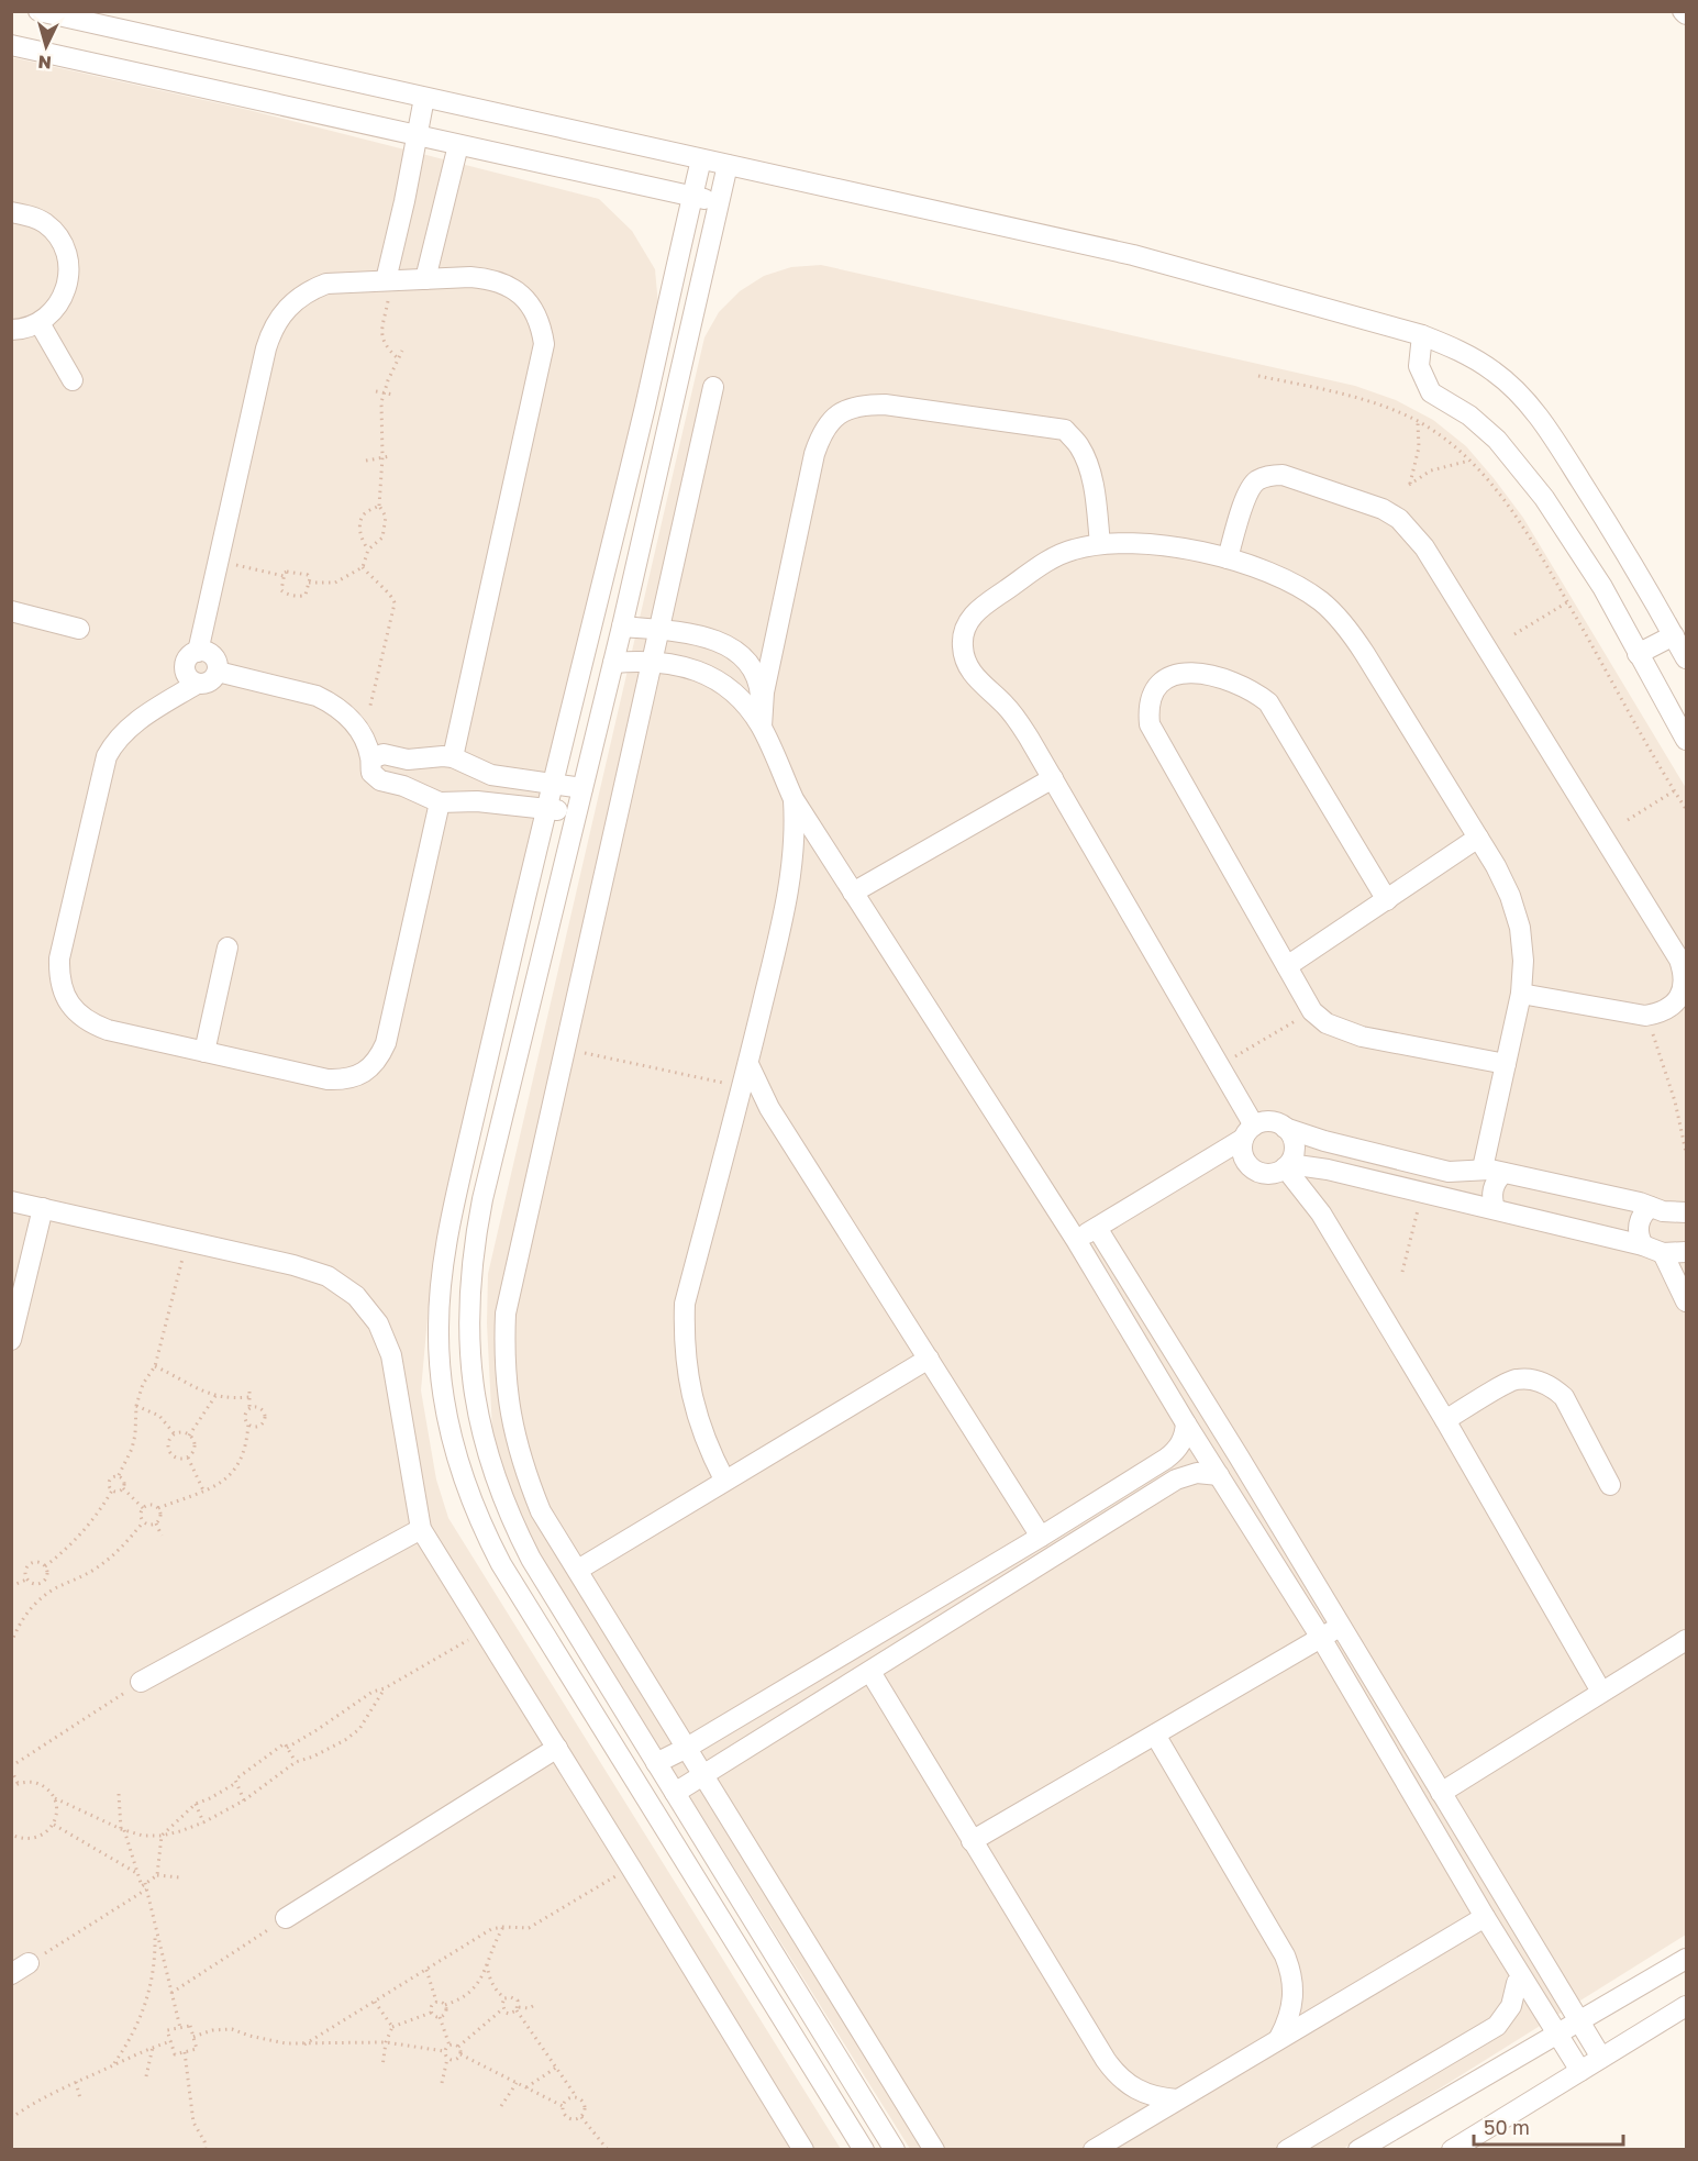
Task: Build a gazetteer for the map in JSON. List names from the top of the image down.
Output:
{
  "scale_bar": "50 m",
  "north": "bottom"
}
